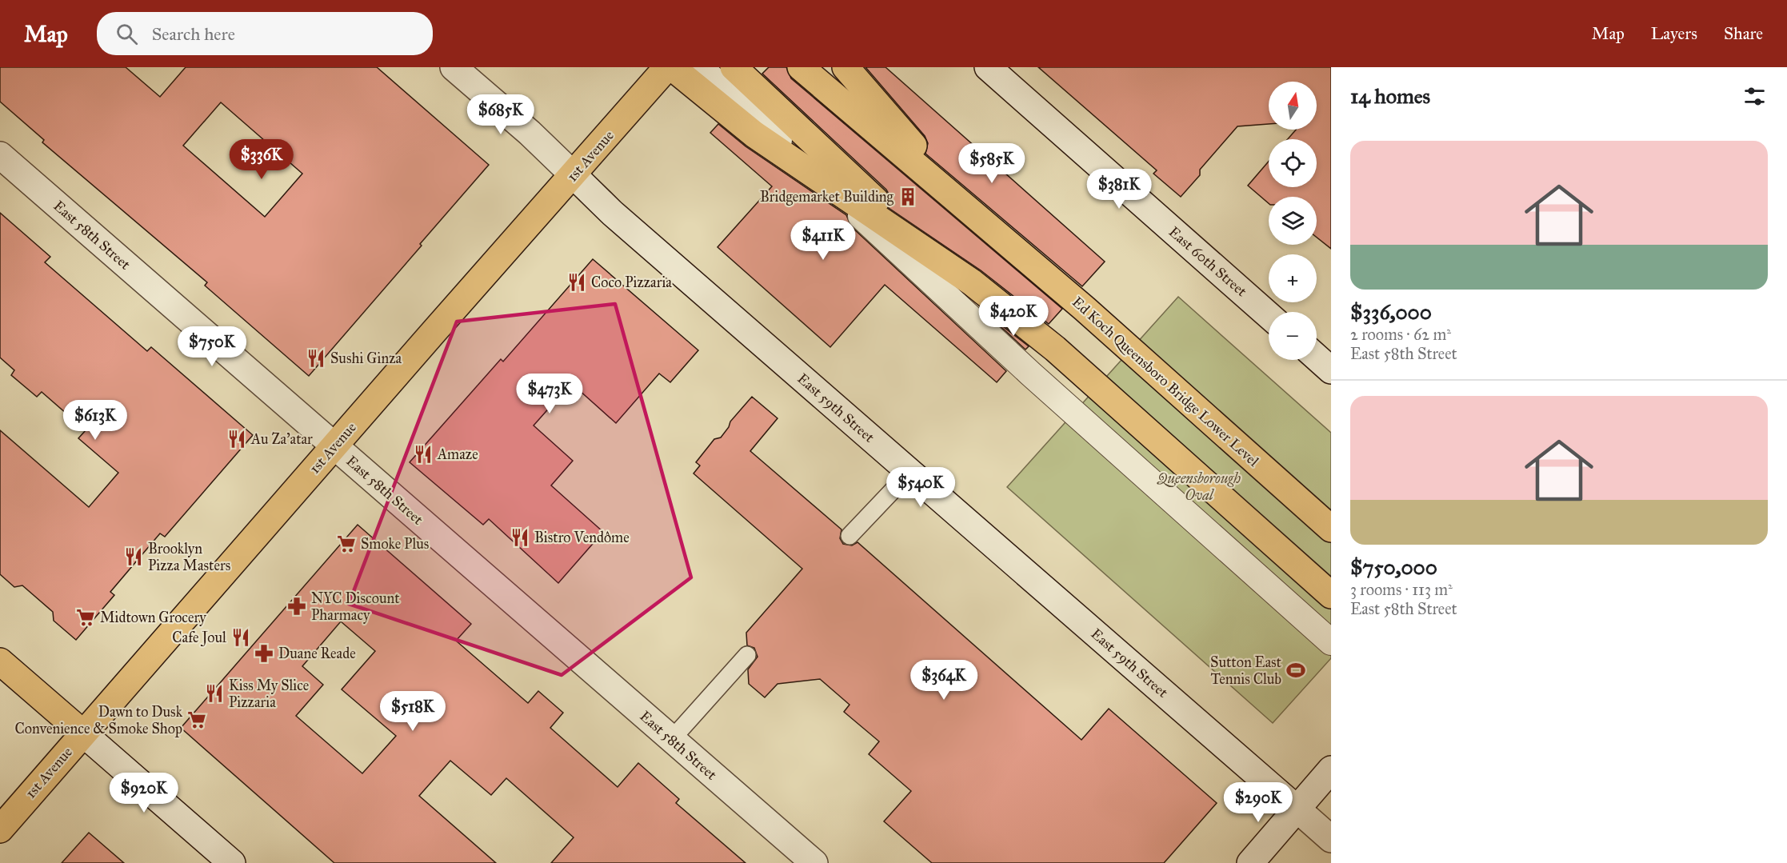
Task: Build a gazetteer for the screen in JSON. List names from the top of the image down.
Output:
{
  "streets": {
    "main road": [
      "1st Avenue",
      "East 58th Street",
      "East 60th Street",
      "Ed Koch Queensboro Bridge Lower Level",
      "East 59th Street"
    ]
  },
  "crossings": [
    ["1st Avenue", "East 58th Street"],
    ["1st Avenue", "East 59th Street"]
  ],
  "parks": ["Queensborough Oval"],
  "places": {
    "building": ["Bridgemarket Building"],
    "restaurant": [
      "Coco Pizzaria",
      "Sushi Ginza",
      "Au Za'atar",
      "Amaze",
      "Bistro Vendôme",
      "Brooklyn Pizza Masters",
      "Cafe Joul",
      "Kiss My Slice Pizzaria"
    ],
    "supermarket": ["Smoke Plus", "Midtown Grocery", "Dawn to Dusk Convenience & Smoke Shop"],
    "pharmacy": ["NYC Discount Pharmacy", "Duane Reade"],
    "sports": ["Sutton East Tennis Club"]
  },
  "north": "top",
  "page": {
    "header": "Map",
    "search": "Search here",
    "nav": ["Map", "Layers", "Share"],
    "heading": "14 homes",
    "map_buttons": ["+", "−"],
    "price": [
      "$685K",
      "$336K",
      "$585K",
      "$381K",
      "$411K",
      "$420K",
      "$750K",
      "$473K",
      "$613K",
      "$540K",
      "$364K",
      "$518K",
      "$920K",
      "$290K"
    ],
    "list": [
      {
        "name": "$336,000",
        "note": "2 rooms · 62 m² · East 58th Street"
      },
      {
        "name": "$750,000",
        "note": "3 rooms · 113 m² · East 58th Street"
      }
    ]
  }
}
